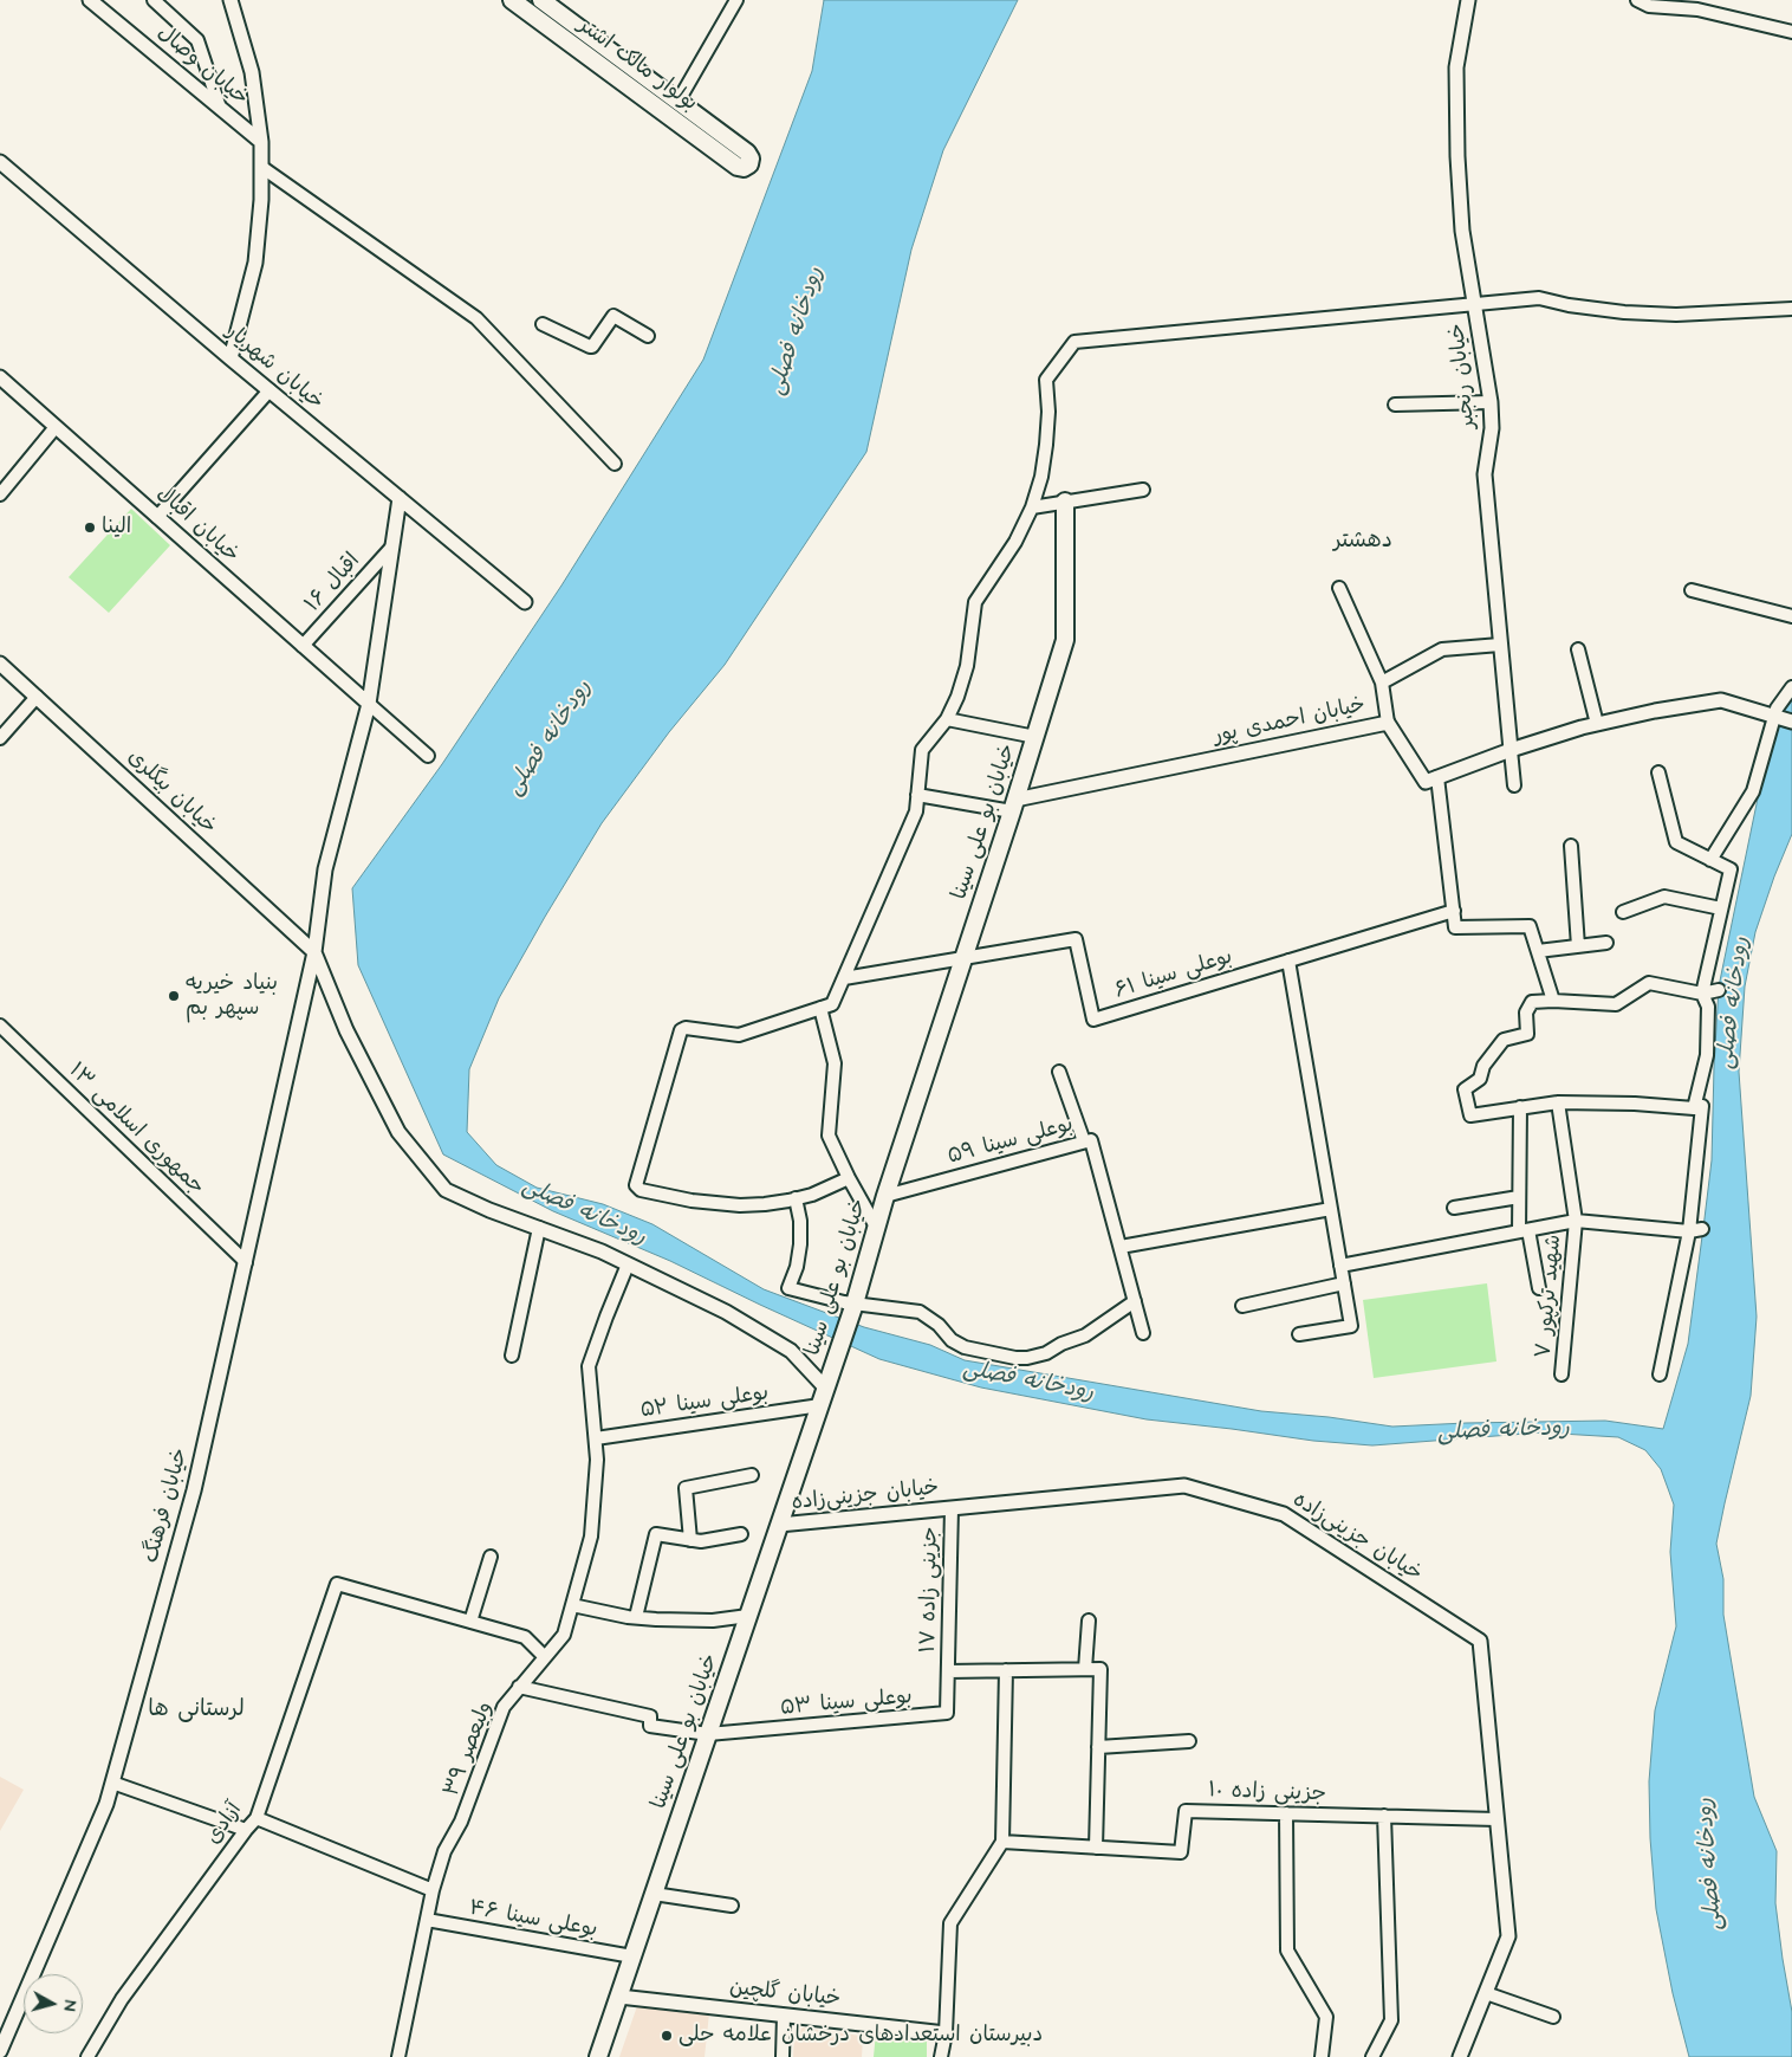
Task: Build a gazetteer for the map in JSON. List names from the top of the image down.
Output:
{
  "streets": {
    "main road": ["بولوار مالک اشتر", "خیابان بو علی سینا"],
    "street": [
      "خیابان وصال",
      "خیابان شهریار",
      "خیابان رنجبر",
      "خیابان اقبال",
      "اقبال ۱۶",
      "خیابان احمدی پور",
      "خیابان بیگلری",
      "بوعلی سینا ۶۱",
      "جمهوری اسلامی ۱۳",
      "بوعلی سینا ۵۹",
      "شهید ترکپور ۷",
      "بوعلی سینا ۵۲",
      "خیابان جزینی‌زاده",
      "خیابان فرهنگ",
      "جزینی زاده ۱۷",
      "بوعلی سینا ۵۳",
      "ولیعصر ۳۹",
      "جزینی زاده ۱۰",
      "آزادی",
      "بوعلی سینا ۴۶",
      "خیابان گلچین"
    ]
  },
  "crossings": [
    ["خیابان شهریار", "خیابان فرهنگ"],
    ["خیابان اقبال", "اقبال ۱۶"],
    ["خیابان اقبال", "خیابان فرهنگ"],
    ["اقبال ۱۶", "خیابان فرهنگ"],
    ["خیابان احمدی پور", "خیابان بو علی سینا"],
    ["خیابان بیگلری", "خیابان فرهنگ"],
    ["خیابان بو علی سینا", "بوعلی سینا ۶۱"],
    ["خیابان بو علی سینا", "بوعلی سینا ۵۹"],
    ["خیابان بو علی سینا", "بوعلی سینا ۵۲"],
    ["خیابان بو علی سینا", "خیابان جزینی‌زاده"],
    ["خیابان بو علی سینا", "بوعلی سینا ۵۳"],
    ["خیابان بو علی سینا", "بوعلی سینا ۴۶"],
    ["خیابان بو علی سینا", "خیابان گلچین"],
    ["جمهوری اسلامی ۱۳", "خیابان فرهنگ"],
    ["بوعلی سینا ۵۲", "ولیعصر ۳۹"],
    ["خیابان جزینی‌زاده", "جزینی زاده ۱۷"],
    ["خیابان جزینی‌زاده", "جزینی زاده ۱۰"],
    ["جزینی زاده ۱۷", "بوعلی سینا ۵۳"],
    ["ولیعصر ۳۹", "بوعلی سینا ۴۶"]
  ],
  "districts": ["دهشتر", "لرستانی ها"],
  "water": ["رودخانه فصلی"],
  "places": ["الینا", "بنیاد خیریه سپهر بم", "دبیرستان استعدادهای درخشان علامه حلی"],
  "north": "right"
}
